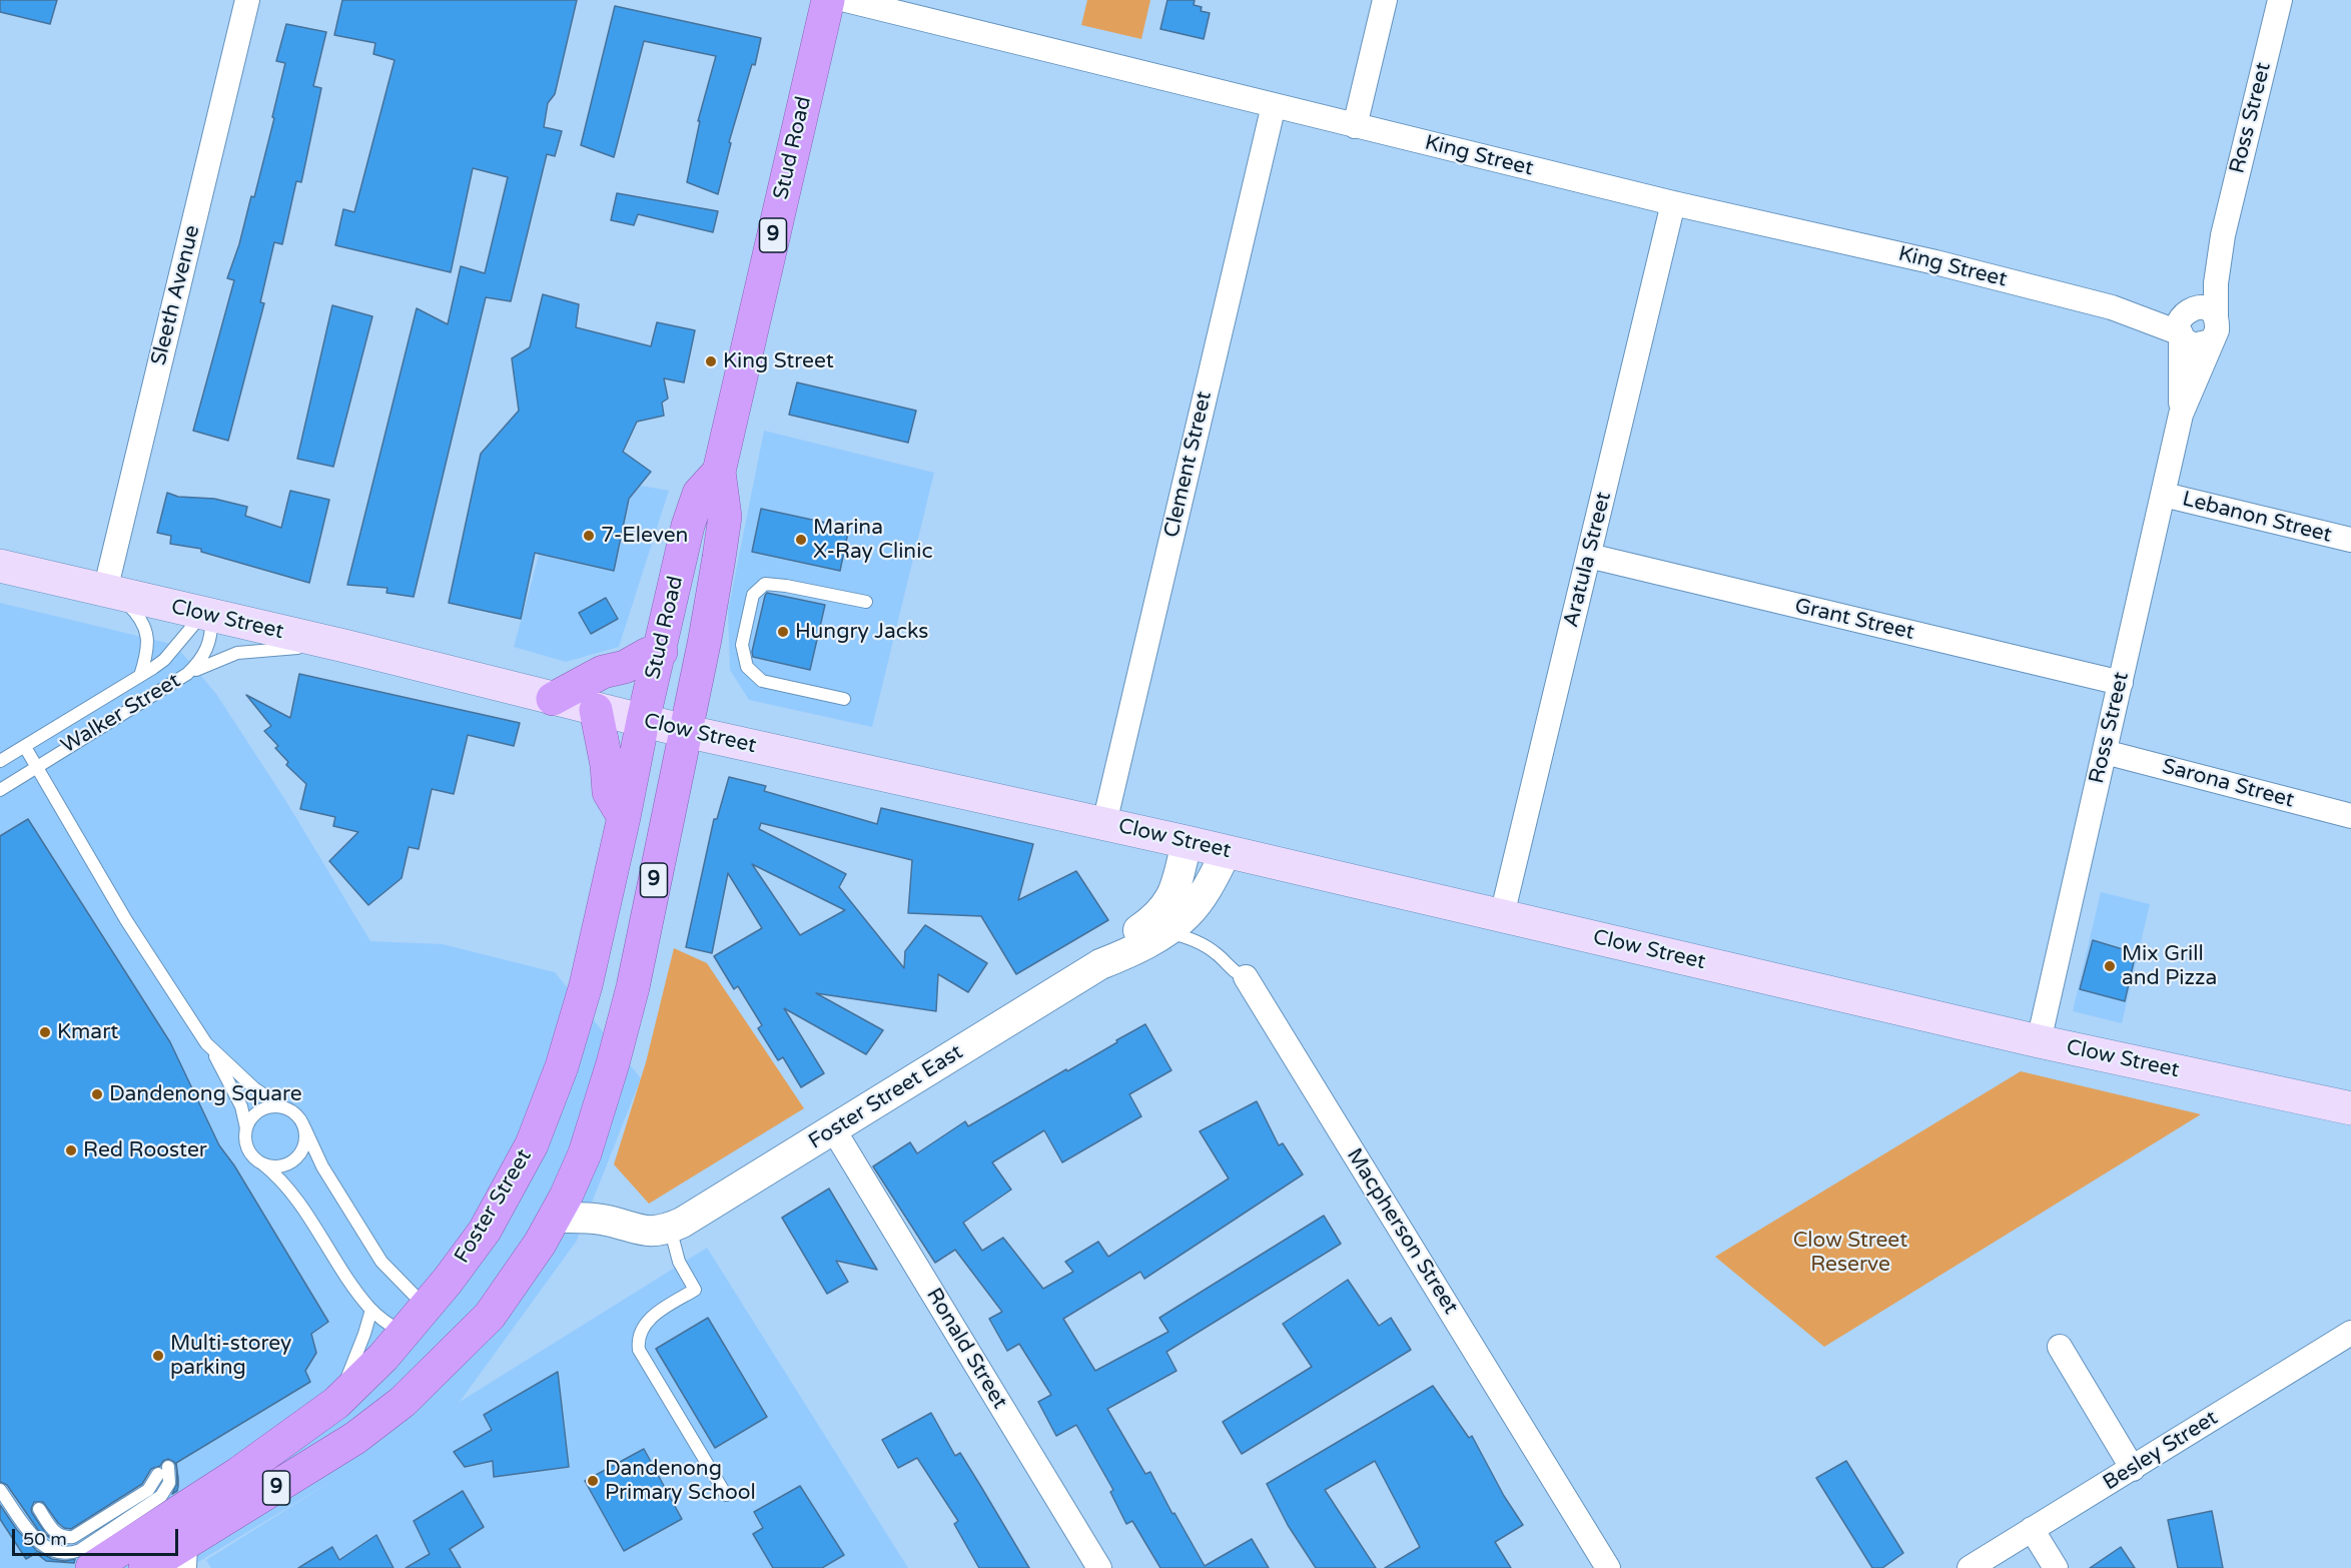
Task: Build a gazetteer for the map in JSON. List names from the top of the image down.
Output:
{
  "streets": {
    "highway": ["Stud Road", "9", "Foster Street"],
    "main road": ["Clow Street"],
    "street": [
      "Ross Street",
      "King Street",
      "Sleeth Avenue",
      "Clement Street",
      "Lebanon Street",
      "Aratula Street",
      "Grant Street",
      "Sarona Street",
      "Foster Street East",
      "Macpherson Street",
      "Ronald Street",
      "Besley Street"
    ],
    "lane": ["Walker Street"]
  },
  "crossings": [
    ["Ross Street", "King Street"],
    ["Ross Street", "Lebanon Street"],
    ["Ross Street", "Clow Street"],
    ["Ross Street", "Grant Street"],
    ["Ross Street", "Sarona Street"],
    ["Stud Road", "9"],
    ["Stud Road", "Clow Street"],
    ["Stud Road", "Foster Street"],
    ["King Street", "Clement Street"],
    ["King Street", "Aratula Street"],
    ["9", "Clow Street"],
    ["Sleeth Avenue", "Clow Street"],
    ["Clement Street", "Clow Street"],
    ["Aratula Street", "Clow Street"],
    ["Aratula Street", "Grant Street"],
    ["Clow Street", "Walker Street"],
    ["Clow Street", "Foster Street East"],
    ["Clow Street", "Foster Street"],
    ["Foster Street East", "Macpherson Street"],
    ["Foster Street East", "Ronald Street"]
  ],
  "parks": ["Clow Street Reserve"],
  "places": [
    "King Street",
    "7-Eleven",
    "Marina X-Ray Clinic",
    "Hungry Jacks",
    "Mix Grill and Pizza",
    "Kmart",
    "Dandenong Square",
    "Red Rooster",
    "Multi-storey parking",
    "Dandenong Primary School"
  ],
  "scale_bar": "50 m"
}
